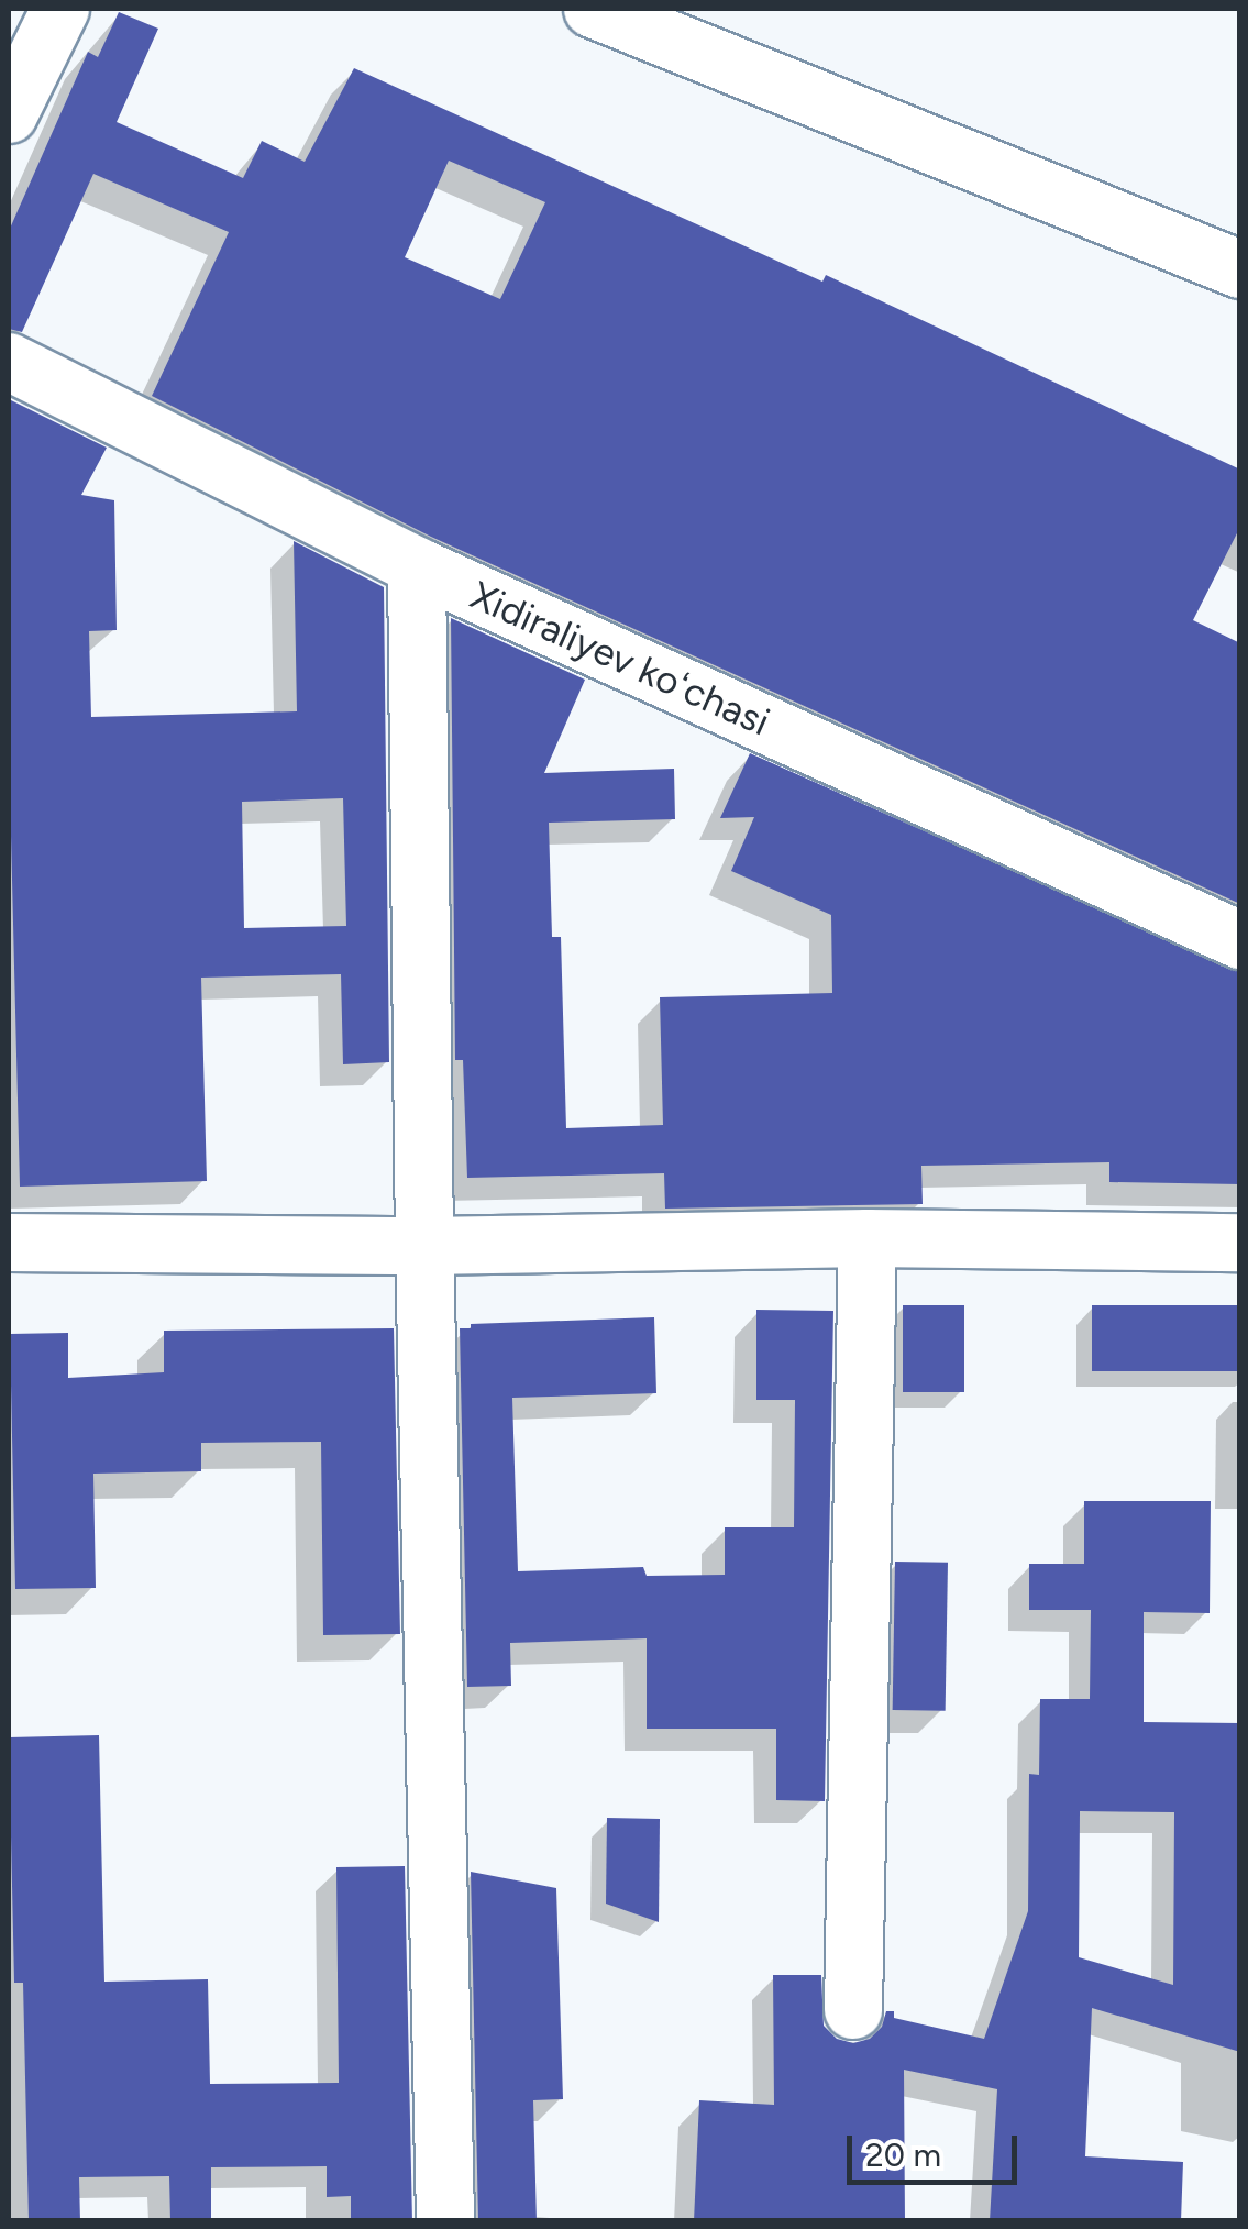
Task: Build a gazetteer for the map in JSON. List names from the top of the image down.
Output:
{
  "streets": {
    "street": ["Xidiraliyev koʻchasi"]
  },
  "scale_bar": "20 m"
}
